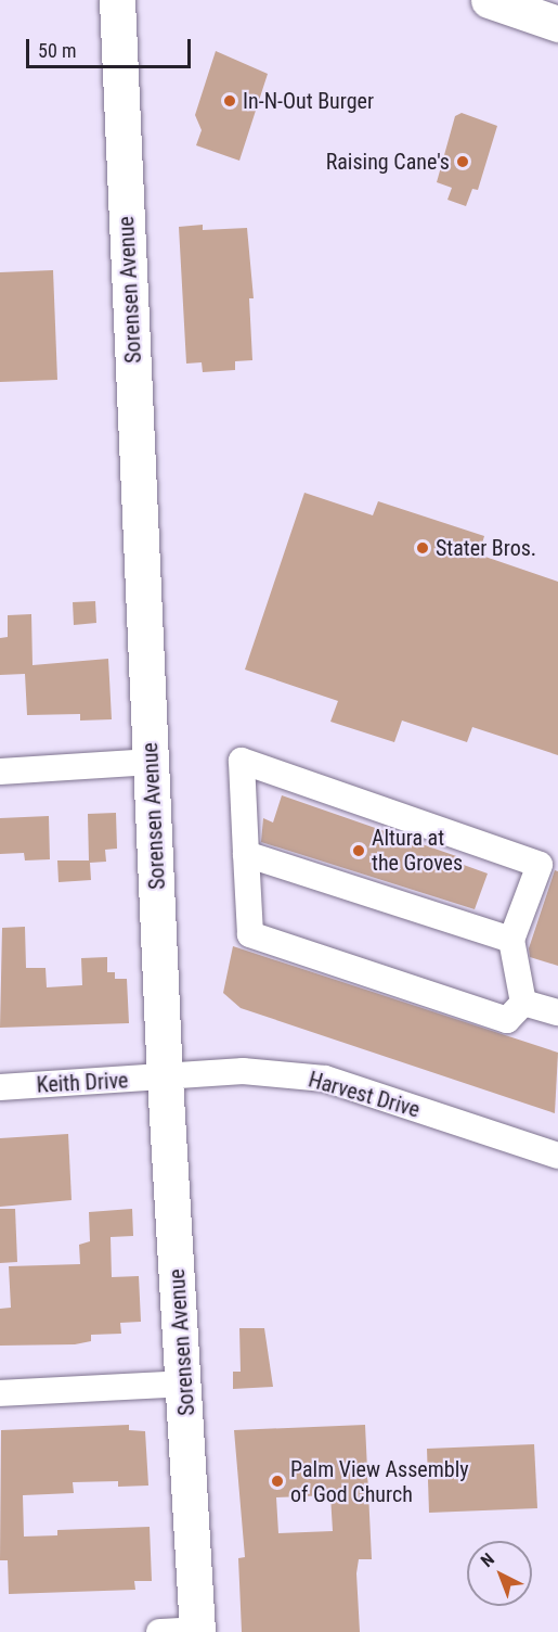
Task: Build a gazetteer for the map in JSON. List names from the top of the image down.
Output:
{
  "streets": {
    "street": ["Sorensen Avenue", "Keith Drive", "Harvest Drive"]
  },
  "crossings": [
    ["Sorensen Avenue", "Keith Drive"],
    ["Sorensen Avenue", "Harvest Drive"],
    ["Keith Drive", "Harvest Drive"]
  ],
  "places": [
    "In-N-Out Burger",
    "Raising Cane's",
    "Stater Bros.",
    "Altura at the Groves",
    "Palm View Assembly of God Church"
  ],
  "scale_bar": "50 m",
  "north": "top left"
}
